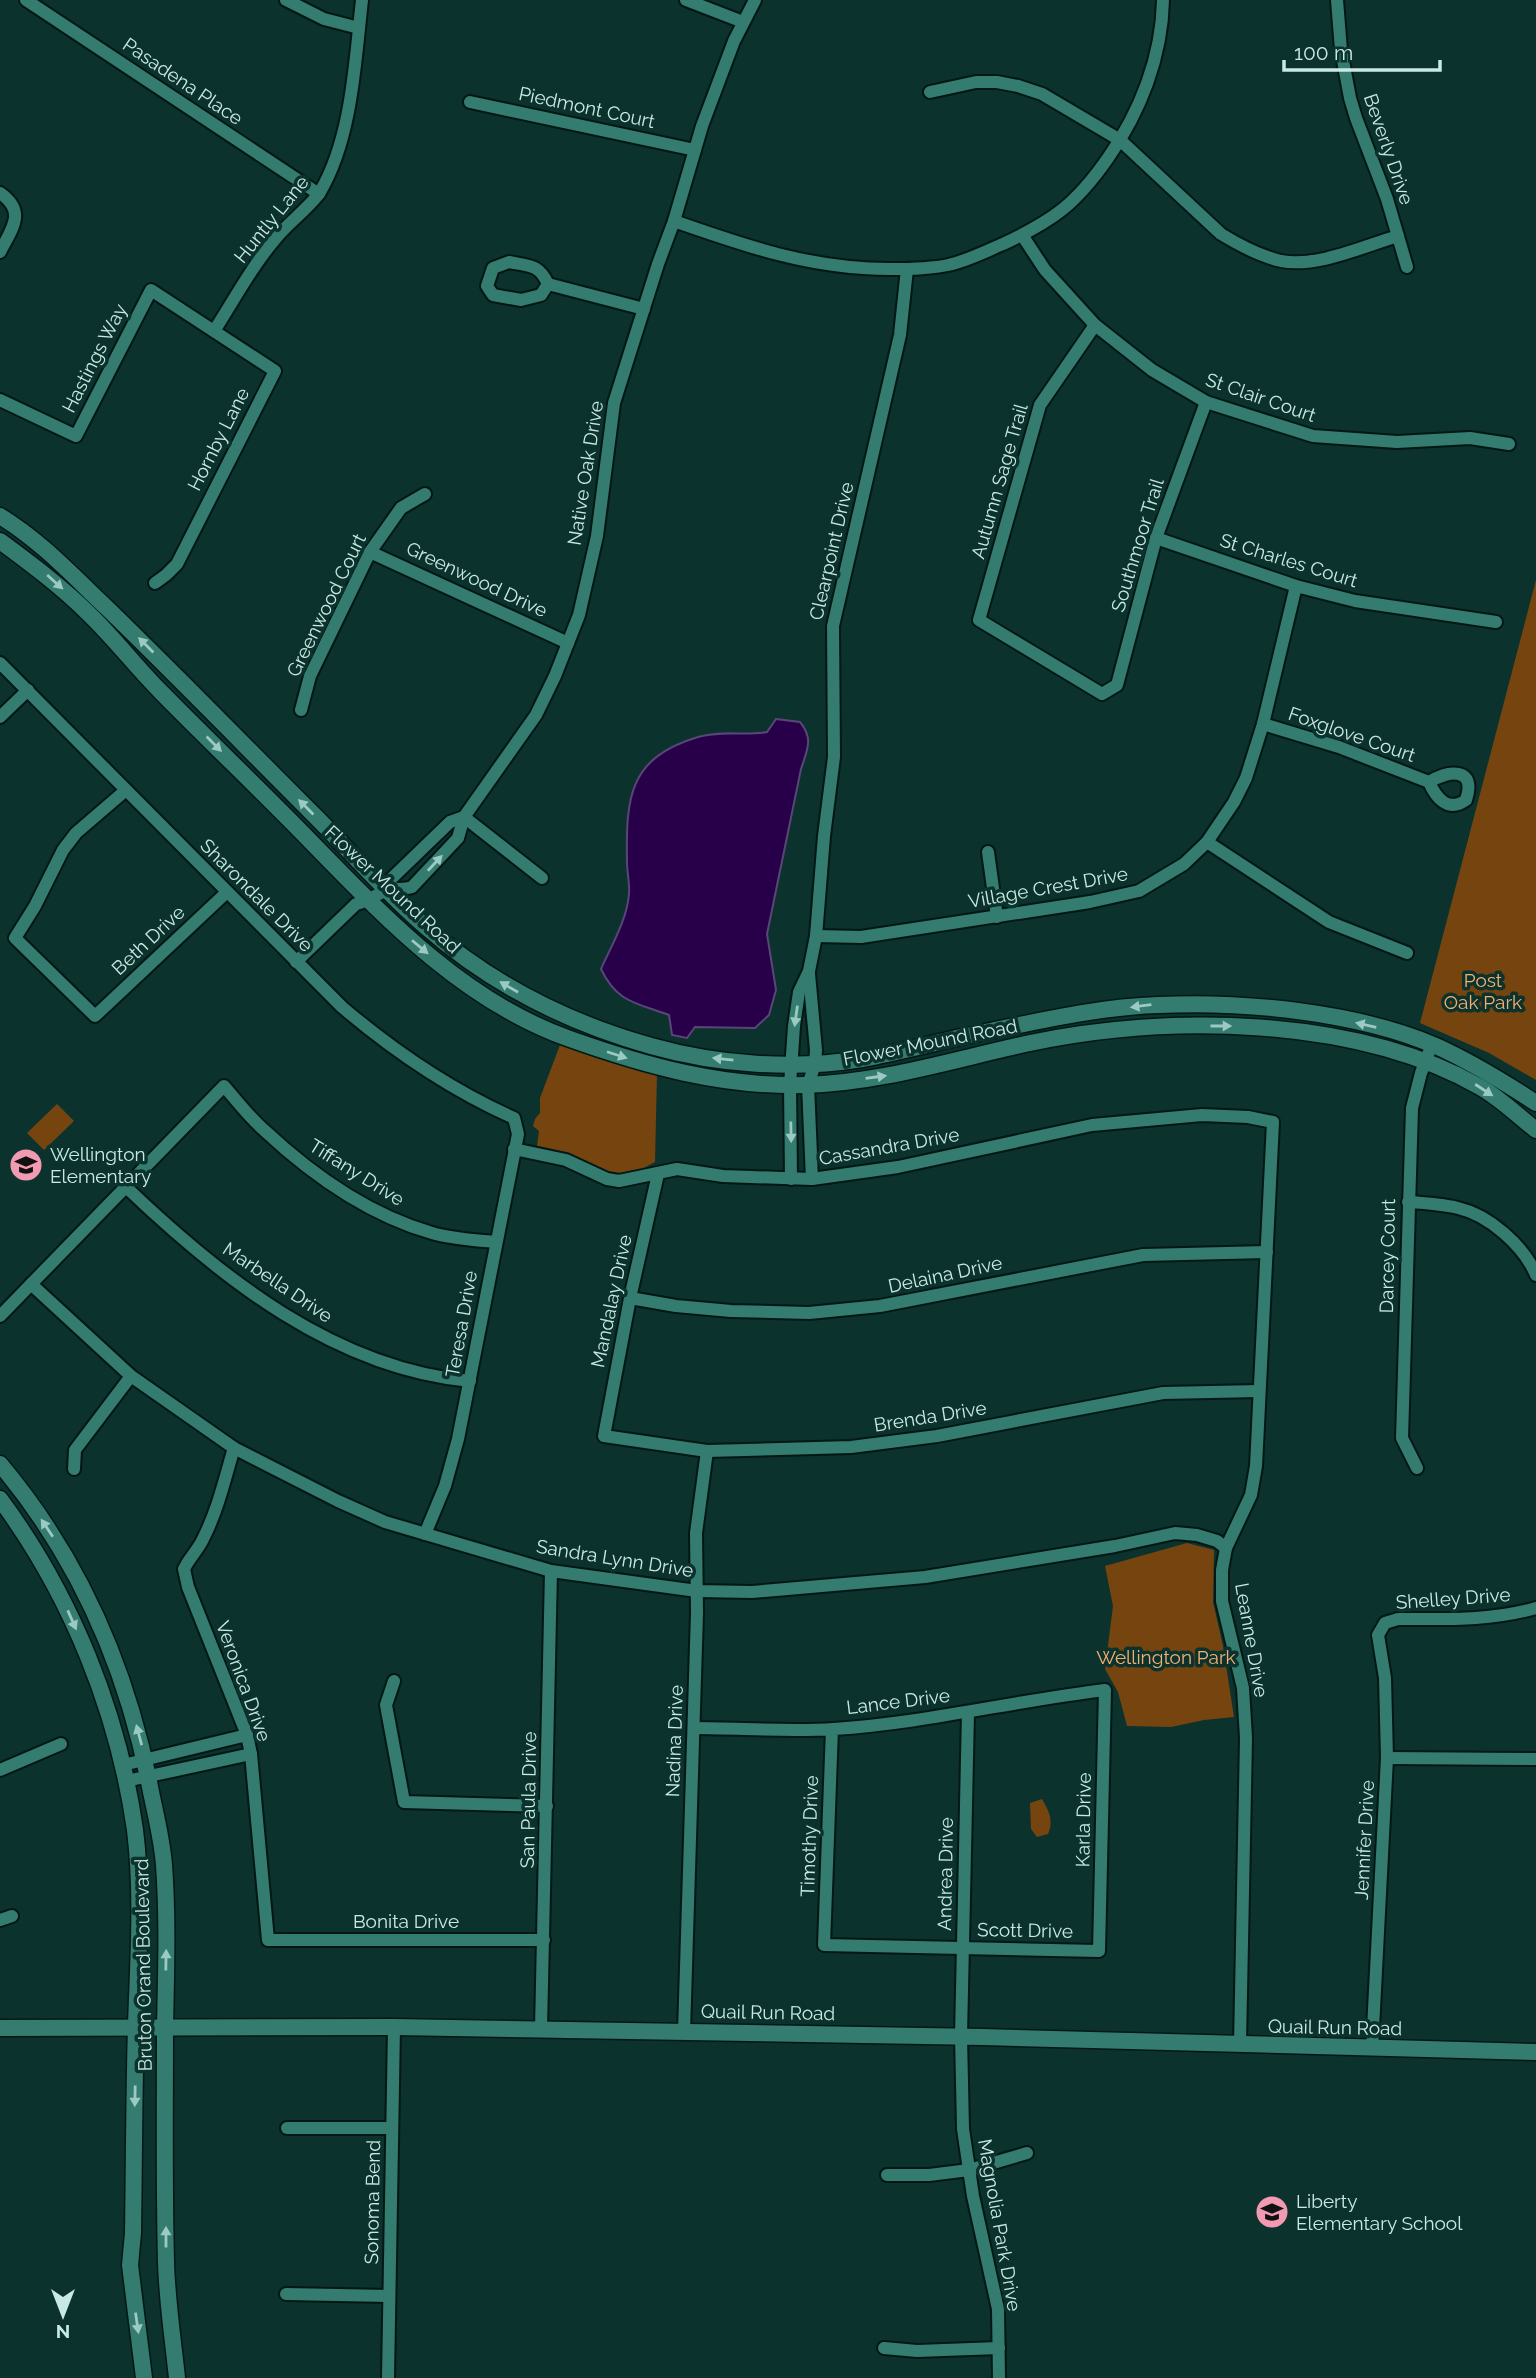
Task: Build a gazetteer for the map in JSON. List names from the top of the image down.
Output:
{
  "streets": {
    "main road": ["Flower Mound Road", "Bruton Orand Boulevard", "Quail Run Road"],
    "street": [
      "Pasadena Place",
      "Piedmont Court",
      "Beverly Drive",
      "Huntly Lane",
      "Hastings Way",
      "St Clair Court",
      "Hornby Lane",
      "Native Oak Drive",
      "Autumn Sage Trail",
      "Southmoor Trail",
      "Clearpoint Drive",
      "St Charles Court",
      "Greenwood Drive",
      "Greenwood Court",
      "Foxglove Court",
      "Village Crest Drive",
      "Sharondale Drive",
      "Beth Drive",
      "Cassandra Drive",
      "Tiffany Drive",
      "Darcey Court",
      "Delaina Drive",
      "Marbella Drive",
      "Mandalay Drive",
      "Teresa Drive",
      "Brenda Drive",
      "Sandra Lynn Drive",
      "Shelley Drive",
      "Leanne Drive",
      "Veronica Drive",
      "Lance Drive",
      "Nadina Drive",
      "San Paula Drive",
      "Karla Drive",
      "Timothy Drive",
      "Jennifer Drive",
      "Andrea Drive",
      "Bonita Drive",
      "Scott Drive",
      "Sonoma Bend",
      "Magnolia Park Drive"
    ]
  },
  "crossings": [
    ["Pasadena Place", "Huntly Lane"],
    ["Piedmont Court", "Native Oak Drive"],
    ["Huntly Lane", "Hastings Way"],
    ["Huntly Lane", "Hornby Lane"],
    ["Hastings Way", "Hornby Lane"],
    ["St Clair Court", "Autumn Sage Trail"],
    ["St Clair Court", "Southmoor Trail"],
    ["Native Oak Drive", "Greenwood Drive"],
    ["Native Oak Drive", "Flower Mound Road"],
    ["Native Oak Drive", "Sharondale Drive"],
    ["Autumn Sage Trail", "Southmoor Trail"],
    ["Southmoor Trail", "St Charles Court"],
    ["Clearpoint Drive", "Village Crest Drive"],
    ["Clearpoint Drive", "Flower Mound Road"],
    ["Clearpoint Drive", "Cassandra Drive"],
    ["St Charles Court", "Village Crest Drive"],
    ["Greenwood Drive", "Greenwood Court"],
    ["Foxglove Court", "Village Crest Drive"],
    ["Flower Mound Road", "Darcey Court"],
    ["Sharondale Drive", "Beth Drive"],
    ["Sharondale Drive", "Teresa Drive"],
    ["Cassandra Drive", "Mandalay Drive"],
    ["Cassandra Drive", "Teresa Drive"],
    ["Cassandra Drive", "Leanne Drive"],
    ["Tiffany Drive", "Marbella Drive"],
    ["Tiffany Drive", "Teresa Drive"],
    ["Delaina Drive", "Mandalay Drive"],
    ["Delaina Drive", "Leanne Drive"],
    ["Marbella Drive", "Teresa Drive"],
    ["Mandalay Drive", "Brenda Drive"],
    ["Teresa Drive", "Sandra Lynn Drive"],
    ["Brenda Drive", "Leanne Drive"],
    ["Brenda Drive", "Nadina Drive"],
    ["Sandra Lynn Drive", "Leanne Drive"],
    ["Sandra Lynn Drive", "Veronica Drive"],
    ["Sandra Lynn Drive", "Nadina Drive"],
    ["Sandra Lynn Drive", "San Paula Drive"],
    ["Shelley Drive", "Jennifer Drive"],
    ["Leanne Drive", "Quail Run Road"],
    ["Veronica Drive", "Bonita Drive"],
    ["Lance Drive", "Nadina Drive"],
    ["Lance Drive", "Karla Drive"],
    ["Lance Drive", "Timothy Drive"],
    ["Lance Drive", "Andrea Drive"],
    ["Nadina Drive", "Quail Run Road"],
    ["San Paula Drive", "Bonita Drive"],
    ["San Paula Drive", "Quail Run Road"],
    ["Karla Drive", "Scott Drive"],
    ["Timothy Drive", "Scott Drive"],
    ["Jennifer Drive", "Quail Run Road"],
    ["Andrea Drive", "Scott Drive"],
    ["Andrea Drive", "Quail Run Road"],
    ["Andrea Drive", "Magnolia Park Drive"],
    ["Bruton Orand Boulevard", "Quail Run Road"],
    ["Quail Run Road", "Sonoma Bend"],
    ["Quail Run Road", "Magnolia Park Drive"]
  ],
  "parks": ["Post Oak Park", "Wellington Park"],
  "places": {
    "school or university": ["Wellington Elementary", "Liberty Elementary School"]
  },
  "scale_bar": "100 m",
  "north": "bottom"
}
